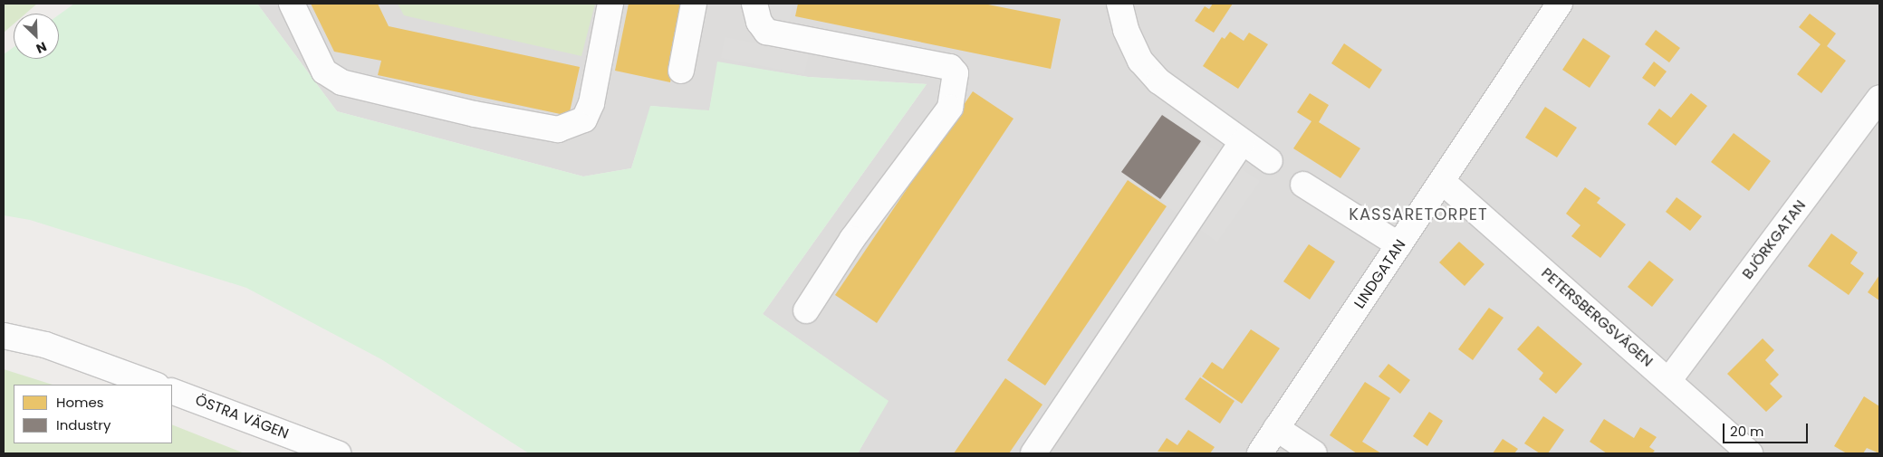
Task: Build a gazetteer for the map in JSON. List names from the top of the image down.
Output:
{
  "streets": {
    "street": [
      "BJÖRKGATAN",
      "LINDGATAN",
      "PETERSBERGSVÄGEN",
      "ÖSTRA VÄGEN"
    ]
  },
  "crossings": [
    ["BJÖRKGATAN", "PETERSBERGSVÄGEN"],
    ["LINDGATAN", "PETERSBERGSVÄGEN"]
  ],
  "districts": ["KASSARETORPET"],
  "legend": ["Homes", "Industry"],
  "scale_bar": "20 m",
  "north": "bottom right"
}
